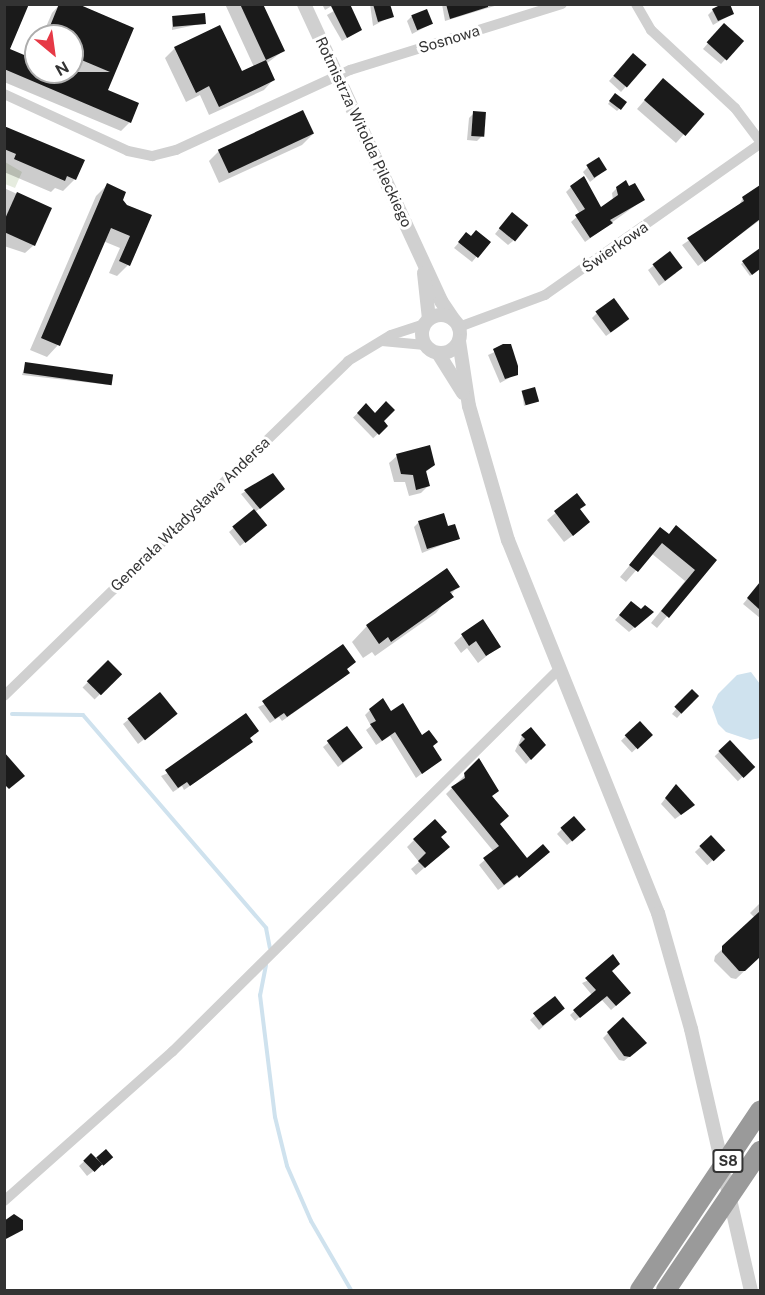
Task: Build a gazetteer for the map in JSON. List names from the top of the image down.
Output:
{
  "streets": {
    "highway": ["S8"],
    "street": [
      "Sosnowa",
      "Rotmistrza Witolda Pileckiego",
      "Świerkowa",
      "Generała Władysława Andersa"
    ]
  },
  "crossings": [
    ["Sosnowa", "Rotmistrza Witolda Pileckiego"],
    ["Rotmistrza Witolda Pileckiego", "Świerkowa"],
    ["Rotmistrza Witolda Pileckiego", "Generała Władysława Andersa"],
    ["Świerkowa", "Generała Władysława Andersa"]
  ],
  "north": "bottom right"
}
